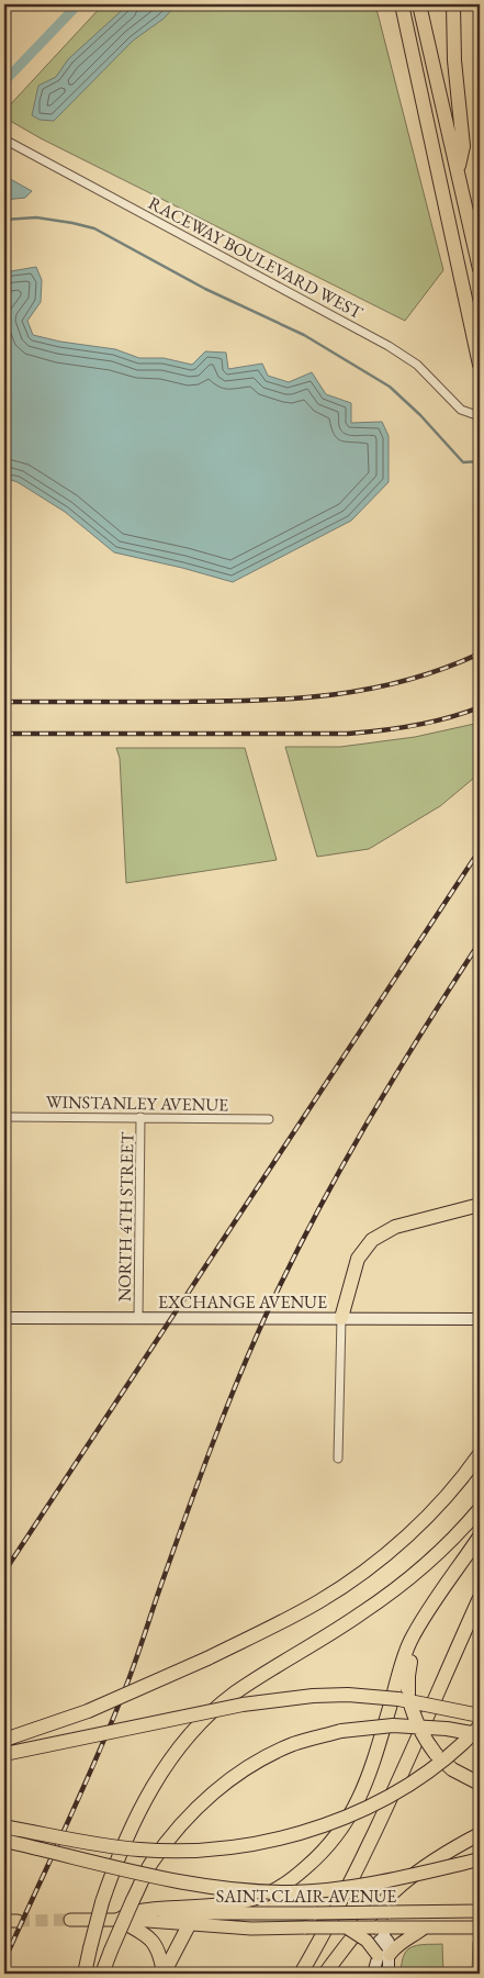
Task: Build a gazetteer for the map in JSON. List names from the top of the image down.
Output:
{
  "streets": {
    "main road": ["SAINT CLAIR AVENUE"],
    "street": [
      "RACEWAY BOULEVARD WEST",
      "WINSTANLEY AVENUE",
      "NORTH 4TH STREET",
      "EXCHANGE AVENUE"
    ]
  },
  "crossings": [
    ["WINSTANLEY AVENUE", "NORTH 4TH STREET"],
    ["NORTH 4TH STREET", "EXCHANGE AVENUE"]
  ]
}
